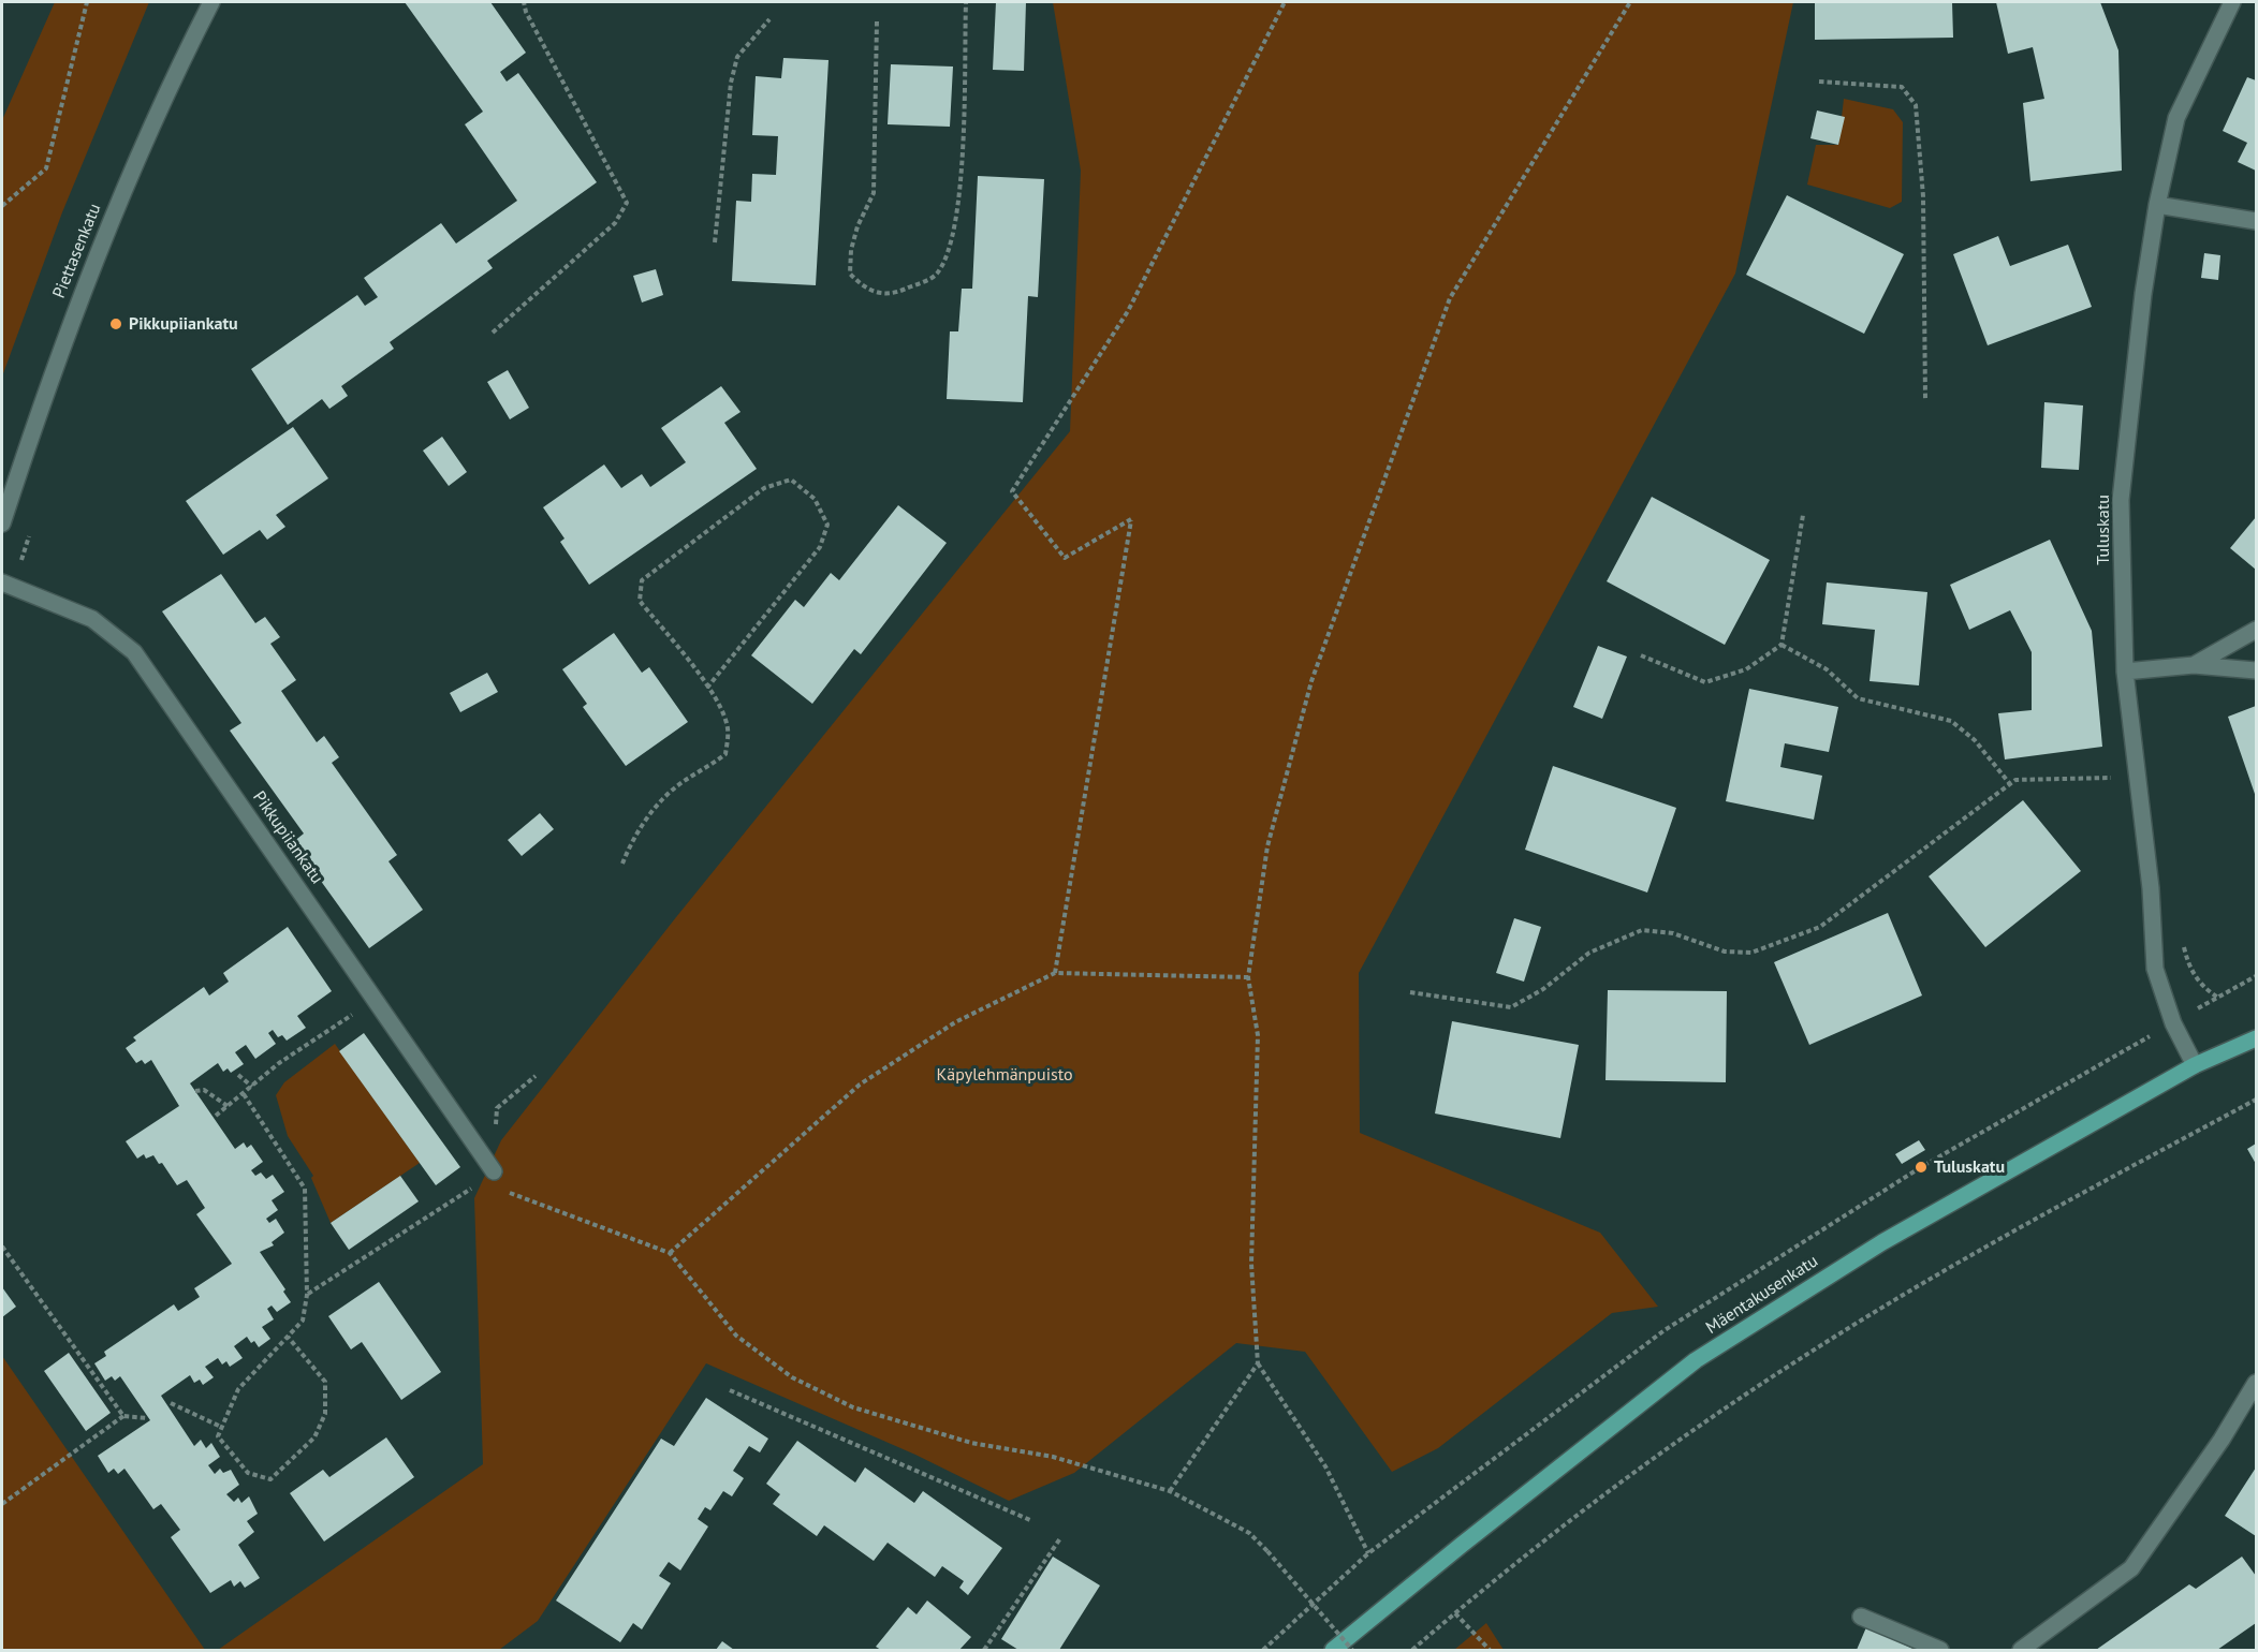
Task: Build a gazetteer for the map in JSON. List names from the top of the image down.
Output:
{
  "streets": {
    "main road": ["Mäentakusenkatu"],
    "street": ["Piettasenkatu", "Tuluskatu", "Pikkupiiankatu"]
  },
  "crossings": [
    ["Tuluskatu", "Mäentakusenkatu"]
  ],
  "parks": ["Käpylehmänpuisto"],
  "places": ["Pikkupiiankatu", "Tuluskatu"]
}
